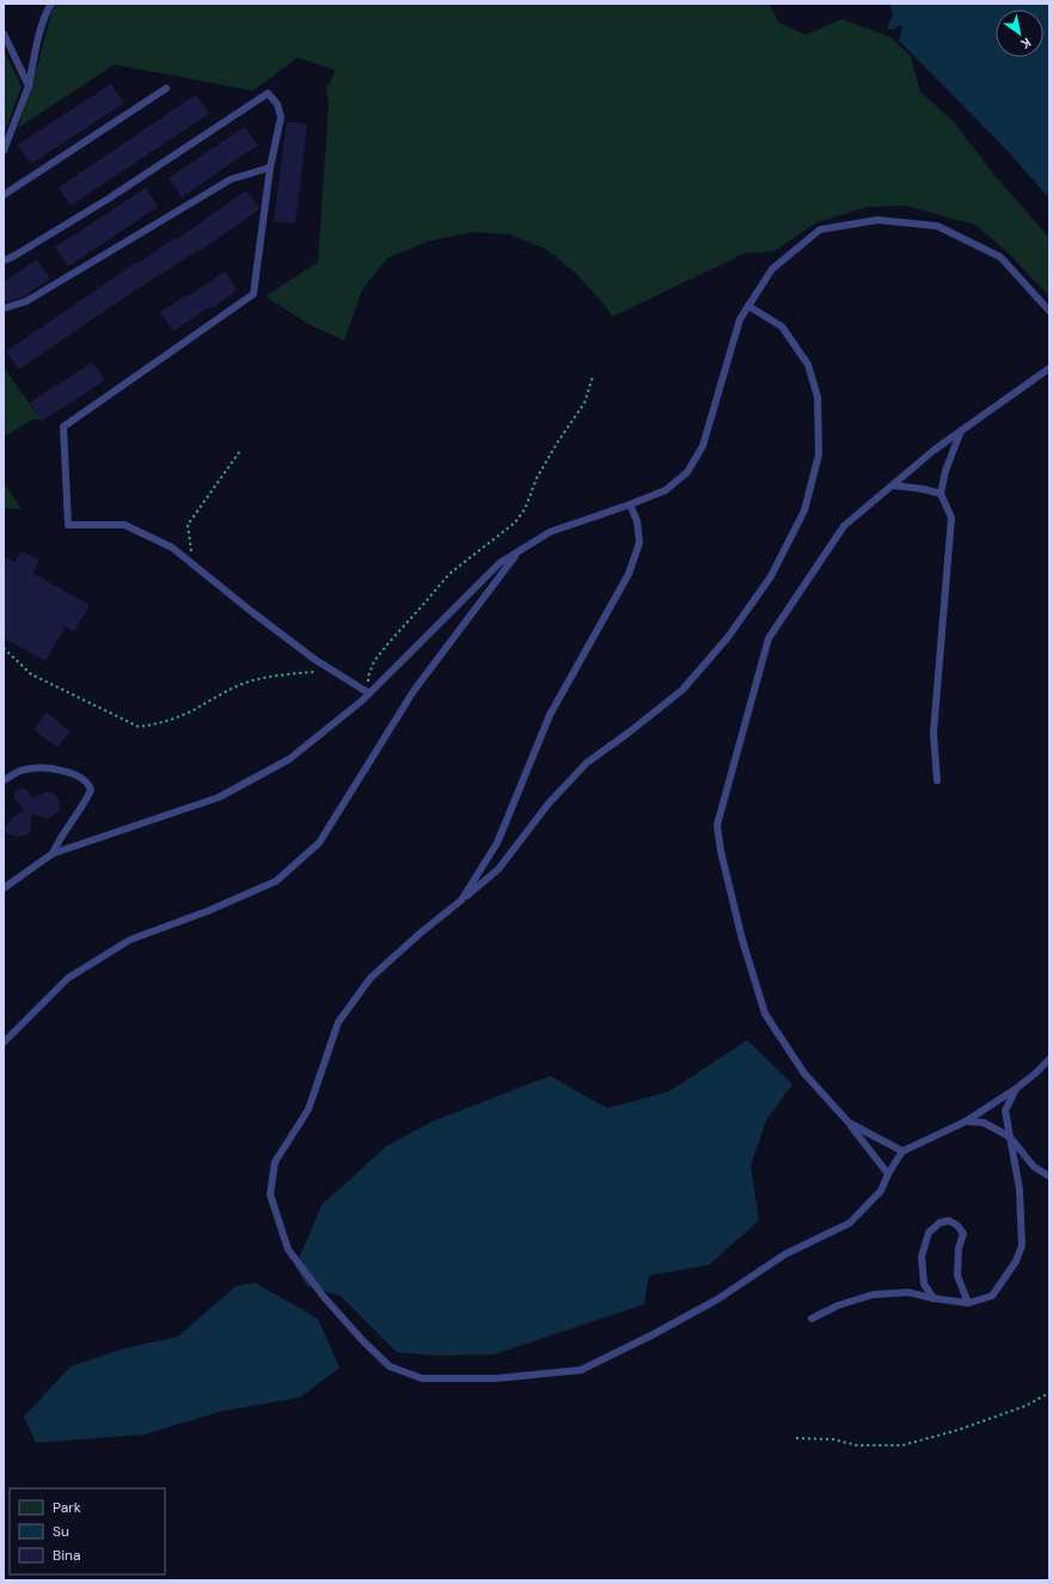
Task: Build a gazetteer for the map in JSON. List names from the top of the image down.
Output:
{
  "legend": ["Park", "Su", "Bina"],
  "north": "bottom right"
}
